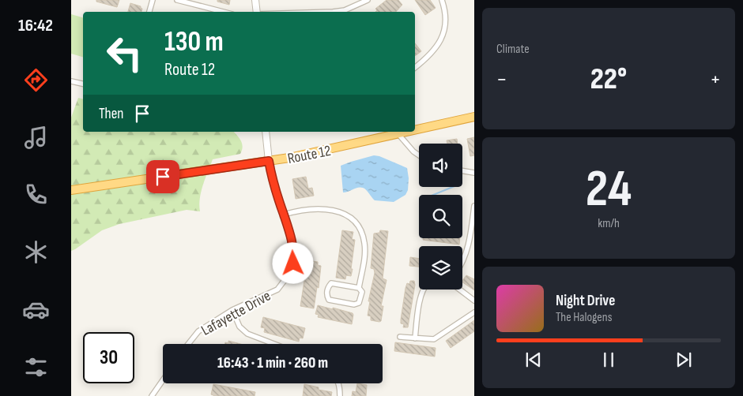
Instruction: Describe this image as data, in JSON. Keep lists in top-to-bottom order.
{
  "streets": {
    "highway": ["Route 12"],
    "street": ["Lafayette Drive"]
  },
  "crossings": [
    ["Route 12", "Lafayette Drive"]
  ],
  "page": {
    "tabs": "16:42",
    "tile": [
      "Climate",
      ["24", "km/h"]
    ],
    "turn": ["130 m", "Route 12"],
    "heat": ["−", "22°", "+"],
    "then": "Then",
    "song": ["Night Drive", "The Halogens"],
    "limit": "30",
    "trip": "16:43 · 1 min · 260 m"
  }
}
